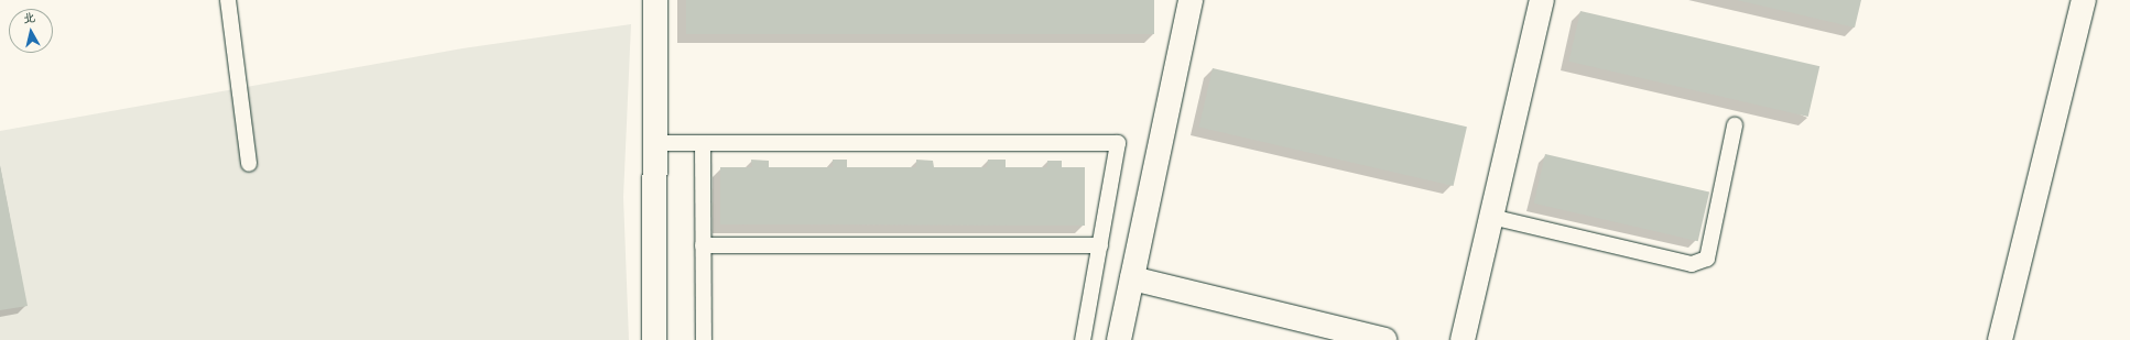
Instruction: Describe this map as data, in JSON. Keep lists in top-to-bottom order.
{
  "north": "top"
}
